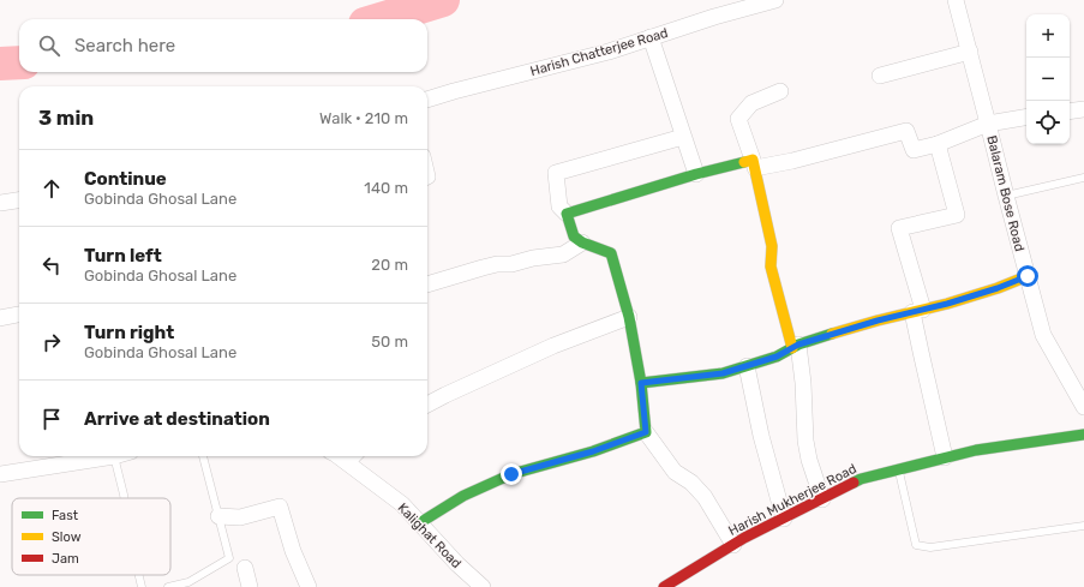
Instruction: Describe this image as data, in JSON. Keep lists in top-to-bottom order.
{
  "streets": {
    "street": [
      "Harish Chatterjee Road",
      "Balaram Bose Road",
      "Harish Mukherjee Road",
      "Kalighat Road"
    ]
  },
  "legend": ["Fast", "Slow", "Jam"],
  "page": {
    "map_buttons": ["+", "−"],
    "search": "Search here",
    "heading": ["3 min", "Walk · 210 m"],
    "list": [
      ["Continue", "Gobinda Ghosal Lane", "140 m"],
      ["Turn left", "Gobinda Ghosal Lane", "20 m"],
      ["Turn right", "Gobinda Ghosal Lane", "50 m"],
      "Arrive at destination"
    ]
  }
}
